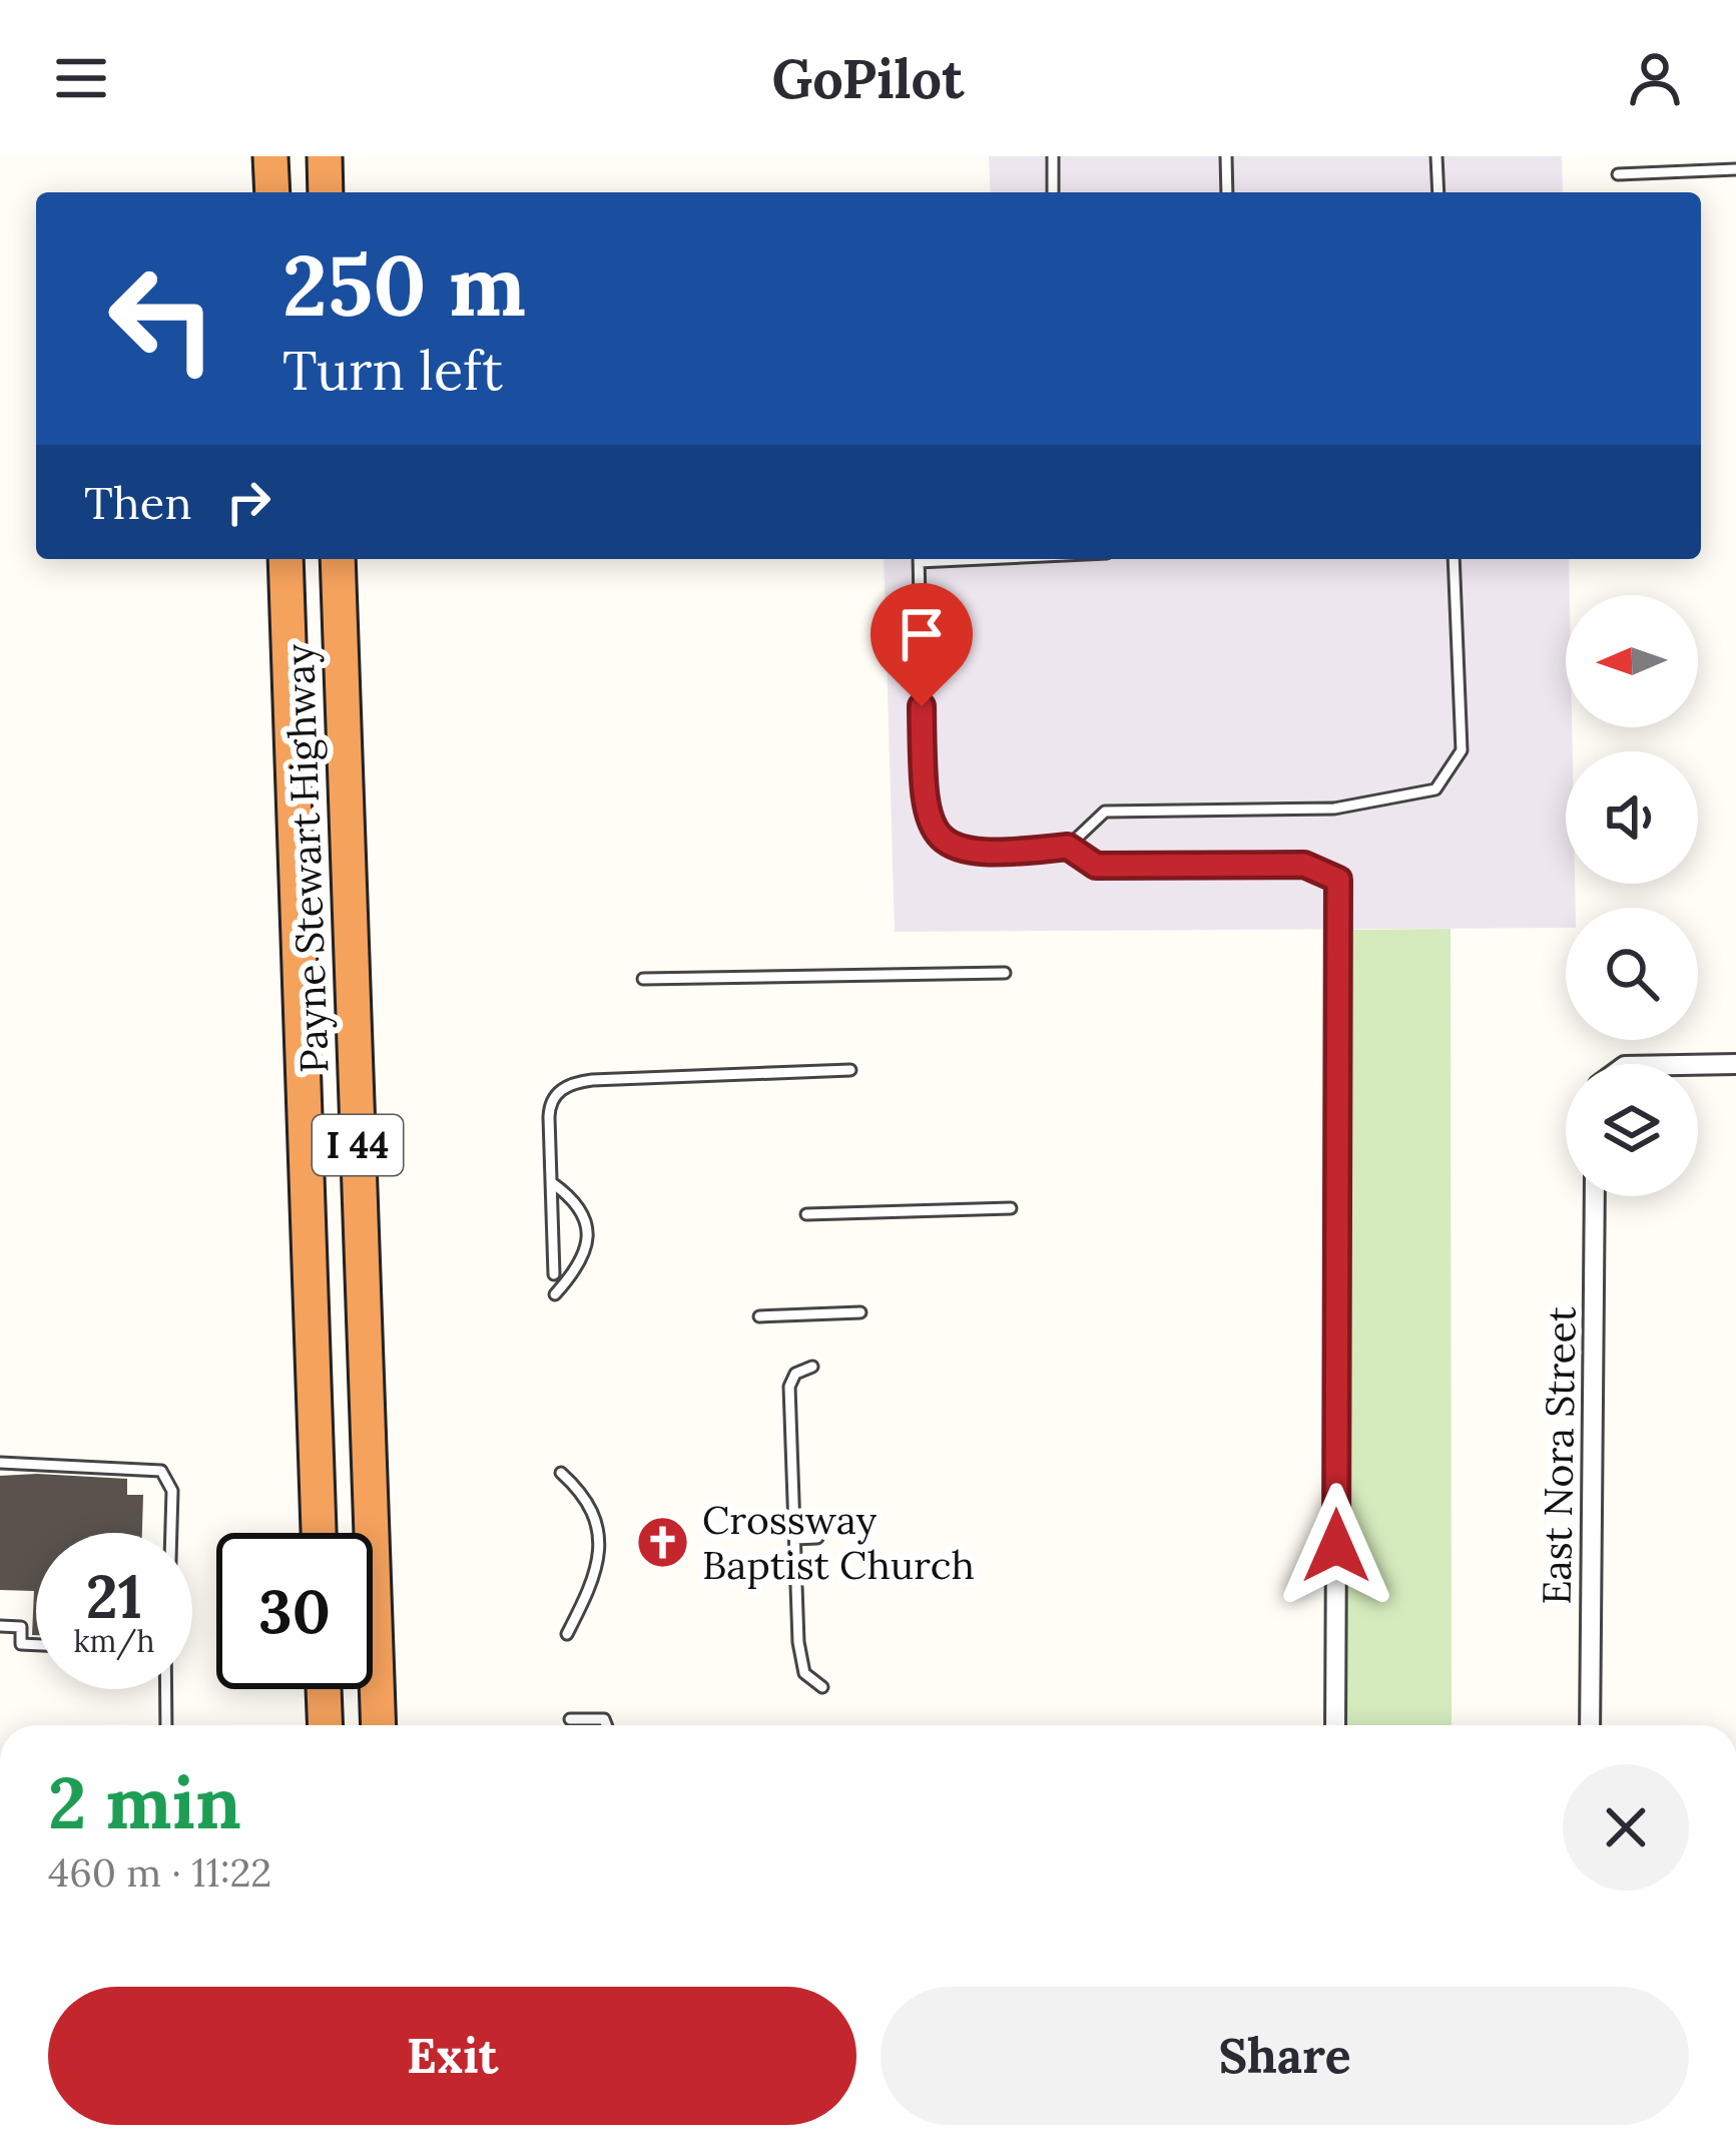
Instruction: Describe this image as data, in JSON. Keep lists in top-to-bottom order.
{
  "streets": {
    "highway": ["Payne Stewart Highway", "I 44"],
    "street": ["East Nora Street"]
  },
  "places": {
    "church": ["Crossway Baptist Church"]
  },
  "north": "left",
  "page": {
    "header": "GoPilot",
    "turn": ["250 m", "Turn left"],
    "then": "Then",
    "speed": "21 km/h",
    "limit": "30",
    "heading": ["2 min", "460 m · 11:22"],
    "buttons": ["Exit", "Share"]
  }
}
